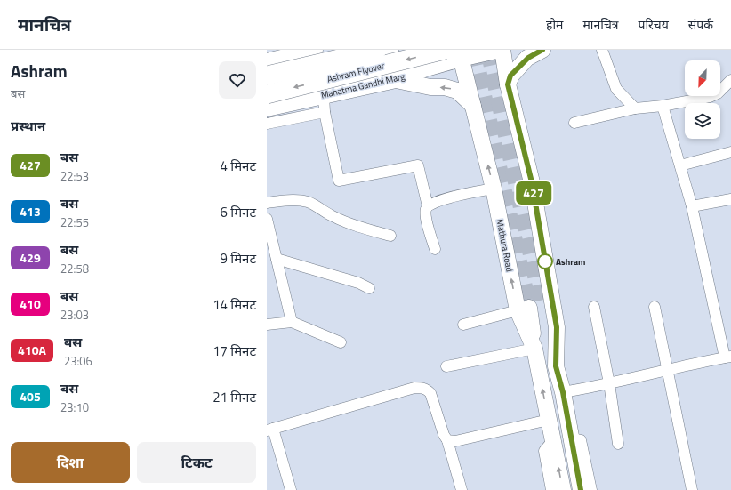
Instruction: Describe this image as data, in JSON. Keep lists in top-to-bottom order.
{
  "streets": {
    "highway": ["Ashram Flyover"],
    "main road": ["Mahatma Gandhi Marg", "Mathura Road"]
  },
  "crossings": [
    ["Mahatma Gandhi Marg", "Mathura Road"]
  ],
  "places": ["Ashram"],
  "lines": ["bus line 427"],
  "north": "bottom left",
  "page": {
    "header": "मानचित्र",
    "nav": [
      "होम",
      "मानचित्र",
      "परिचय",
      "संपर्क"
    ],
    "heading": [
      ["Ashram", "बस"],
      "प्रस्थान"
    ],
    "on_map": "427",
    "list": [
      {
        "mark": "427",
        "name": "बस",
        "note": "22:53",
        "value": "4 मिनट"
      },
      {
        "mark": "413",
        "name": "बस",
        "note": "22:55",
        "value": "6 मिनट"
      },
      {
        "mark": "429",
        "name": "बस",
        "note": "22:58",
        "value": "9 मिनट"
      },
      {
        "mark": "410",
        "name": "बस",
        "note": "23:03",
        "value": "14 मिनट"
      },
      {
        "mark": "410A",
        "name": "बस",
        "note": "23:06",
        "value": "17 मिनट"
      },
      {
        "mark": "405",
        "name": "बस",
        "note": "23:10",
        "value": "21 मिनट"
      }
    ],
    "buttons": ["दिशा", "टिकट"]
  }
}
